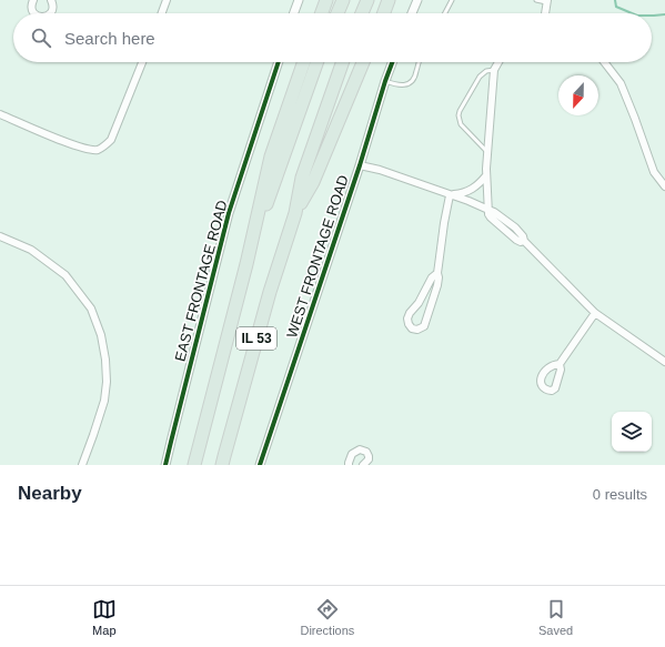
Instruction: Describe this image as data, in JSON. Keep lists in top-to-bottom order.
{
  "streets": {
    "highway": ["IL 53"],
    "street": ["WEST FRONTAGE ROAD", "EAST FRONTAGE ROAD"]
  },
  "north": "bottom",
  "page": {
    "search": "Search here",
    "heading": ["Nearby", "0 results"],
    "nav": ["Map", "Directions", "Saved"]
  }
}
